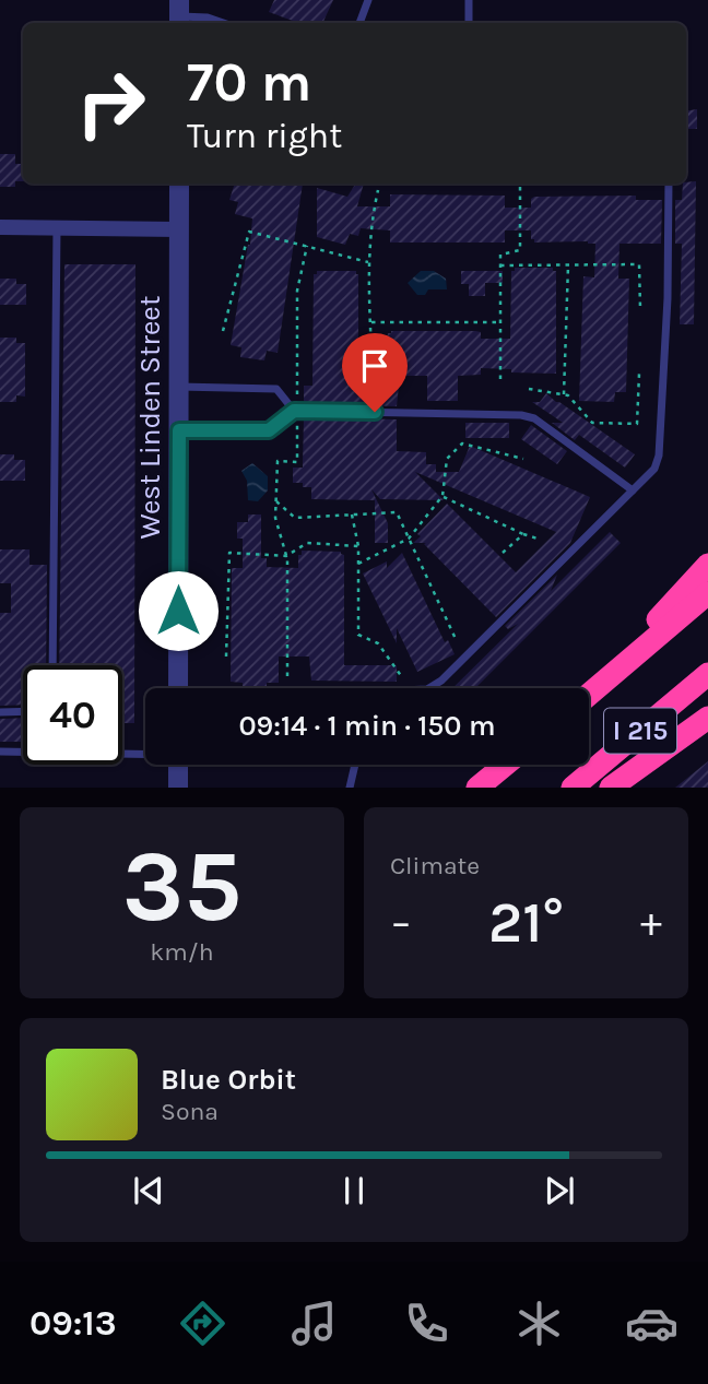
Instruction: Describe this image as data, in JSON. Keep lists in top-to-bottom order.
{
  "streets": {
    "highway": ["I 215"],
    "street": ["West Linden Street"]
  },
  "page": {
    "turn": ["70 m", "Turn right"],
    "limit": "40",
    "trip": "09:14 · 1 min · 150 m",
    "tile": [
      ["35", "km/h"],
      "Climate"
    ],
    "heat": ["−", "21°", "+"],
    "song": ["Blue Orbit", "Sona"],
    "tabs": "09:13"
  }
}
